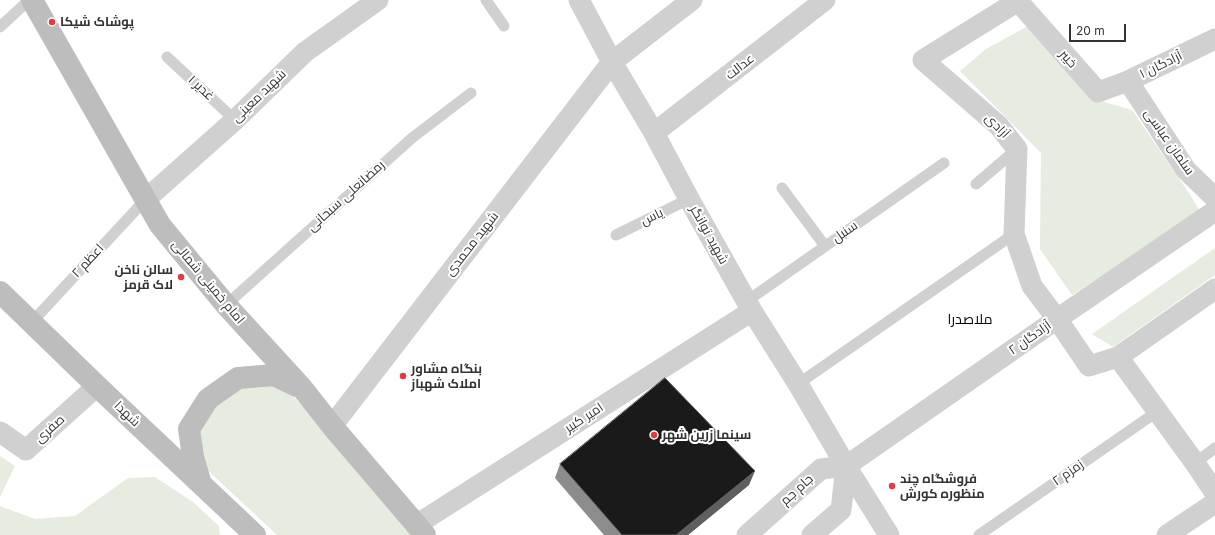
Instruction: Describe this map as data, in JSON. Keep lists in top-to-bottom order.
{
  "streets": {
    "main road": ["امام خمینی شمالی", "شهدا"],
    "street": [
      "خیبر",
      "آزادگان ۱",
      "عدالت",
      "شهید معینی",
      "آزادی",
      "سلمان عباسی",
      "شهید توانگر",
      "شهید محمدی",
      "آزادگان ۲",
      "امیر کبیر",
      "صفری",
      "جام جم"
    ],
    "lane": [
      "غدیر ۱",
      "رمضانعلی سبحانی",
      "یاس",
      "سنبل",
      "اعظم ۲",
      "زمزم ۲"
    ]
  },
  "crossings": [
    ["خیبر", "آزادگان ۱"],
    ["خیبر", "آزادی"],
    ["خیبر", "سلمان عباسی"],
    ["آزادگان ۱", "سلمان عباسی"],
    ["عدالت", "شهید توانگر"],
    ["غدیر ۱", "شهید معینی"],
    ["شهید معینی", "اعظم ۲"],
    ["شهید معینی", "امام خمینی شمالی"],
    ["آزادی", "آزادگان ۲"],
    ["رمضانعلی سبحانی", "امام خمینی شمالی"],
    ["یاس", "شهید توانگر"],
    ["سنبل", "شهید توانگر"],
    ["سنبل", "امیر کبیر"],
    ["شهید توانگر", "شهید محمدی"],
    ["شهید توانگر", "آزادگان ۲"],
    ["شهید توانگر", "امیر کبیر"],
    ["شهید توانگر", "جام جم"],
    ["شهید محمدی", "امام خمینی شمالی"],
    ["اعظم ۲", "امام خمینی شمالی"],
    ["اعظم ۲", "شهدا"],
    ["امام خمینی شمالی", "امیر کبیر"],
    ["آزادگان ۲", "جام جم"],
    ["شهدا", "صفری"]
  ],
  "districts": ["ملاصدرا"],
  "places": [
    "پوشاک شیکا",
    "سالن ناخن لاک قرمز",
    "بنگاه مشاور املاک شهباز",
    "سینما زرین شهر",
    "فروشگاه چند منظوره کورش"
  ],
  "scale_bar": "20 m"
}
